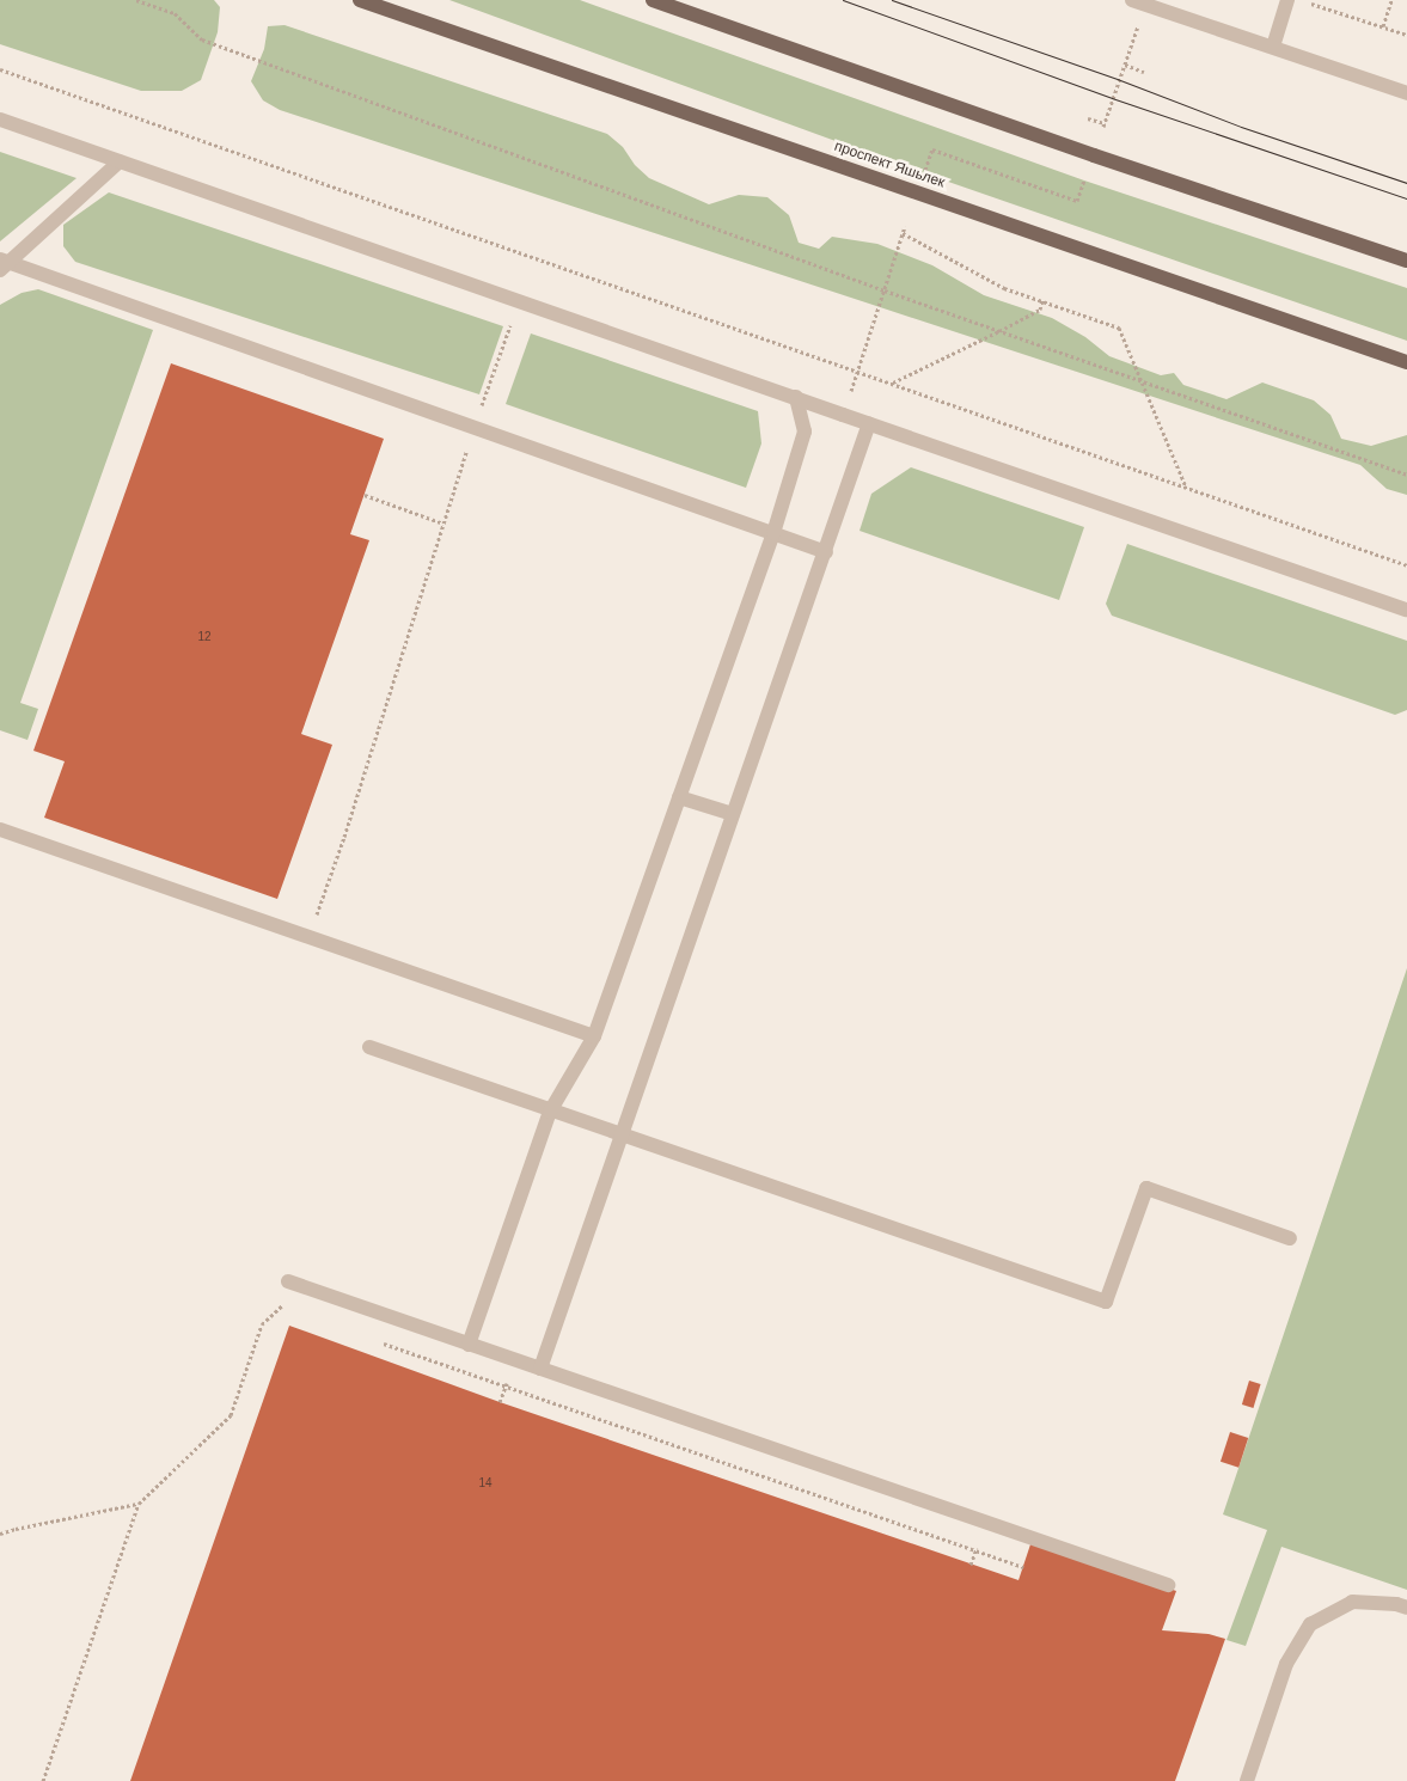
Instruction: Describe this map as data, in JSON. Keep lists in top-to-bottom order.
{
  "streets": {
    "main road": ["проспект Яшьлек"]
  },
  "house_numbers": ["12", "14"]
}
